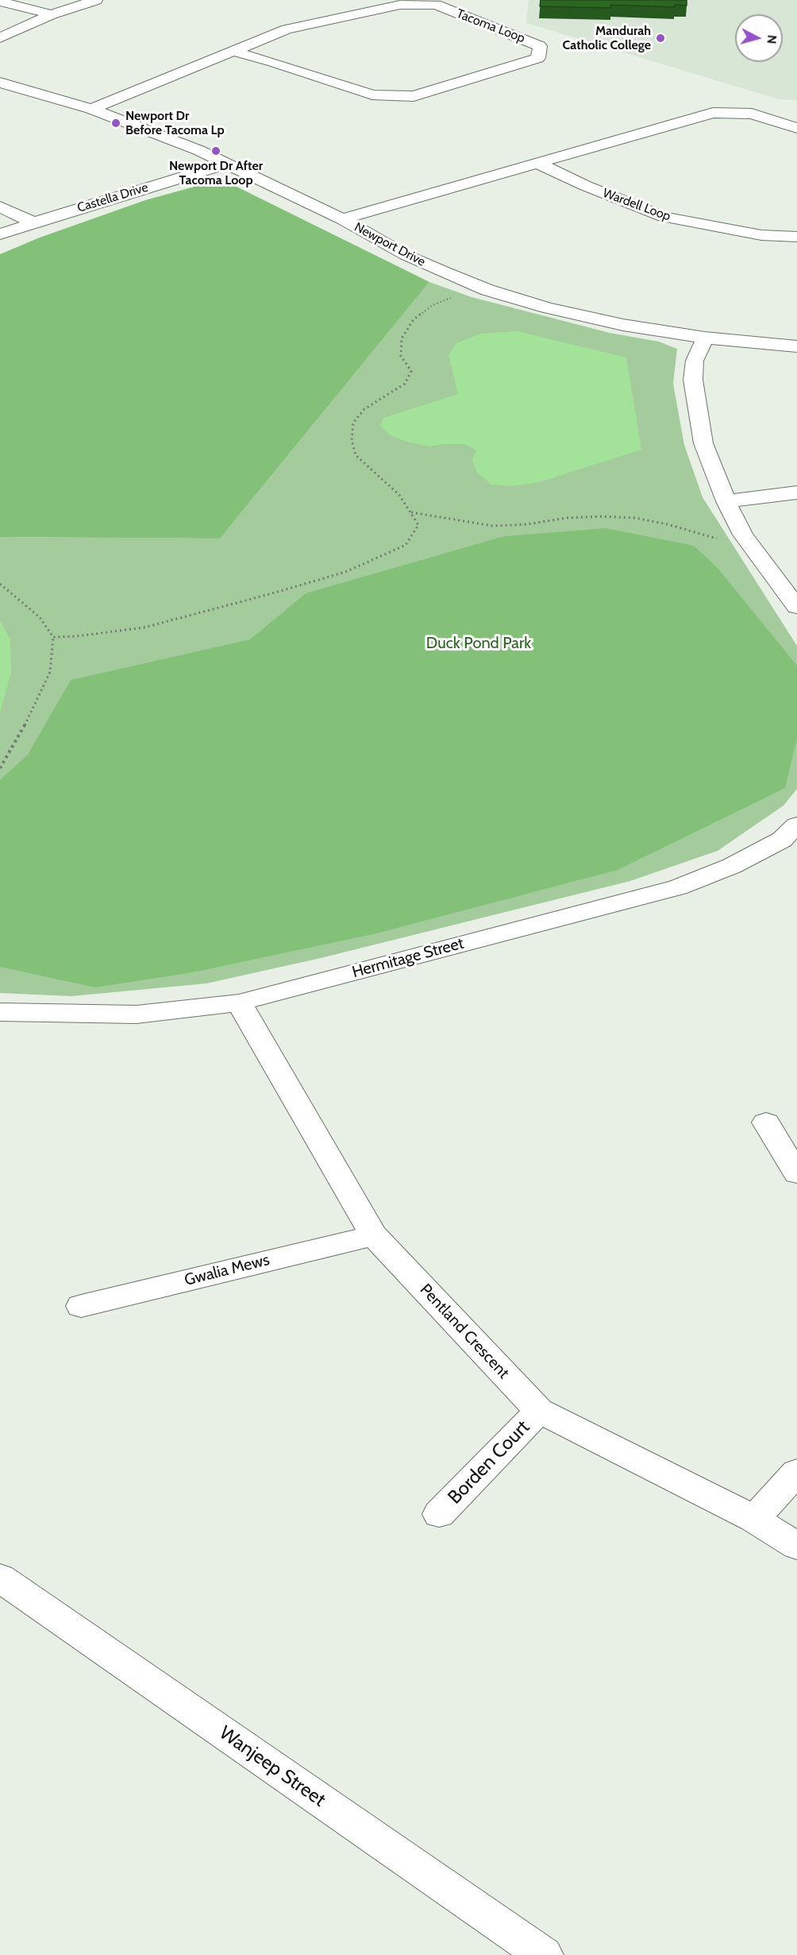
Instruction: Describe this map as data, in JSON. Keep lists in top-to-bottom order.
{
  "streets": {
    "street": [
      "Tacoma Loop",
      "Castella Drive",
      "Wardell Loop",
      "Newport Drive",
      "Hermitage Street",
      "Gwalia Mews",
      "Pentland Crescent",
      "Borden Court",
      "Wanjeep Street"
    ]
  },
  "crossings": [
    ["Tacoma Loop", "Newport Drive"],
    ["Castella Drive", "Newport Drive"],
    ["Hermitage Street", "Pentland Crescent"],
    ["Gwalia Mews", "Pentland Crescent"],
    ["Pentland Crescent", "Borden Court"]
  ],
  "parks": ["Duck Pond Park"],
  "places": ["Mandurah Catholic College", "Newport Dr Before Tacoma Lp", "Newport Dr After Tacoma Loop"],
  "north": "right"
}
